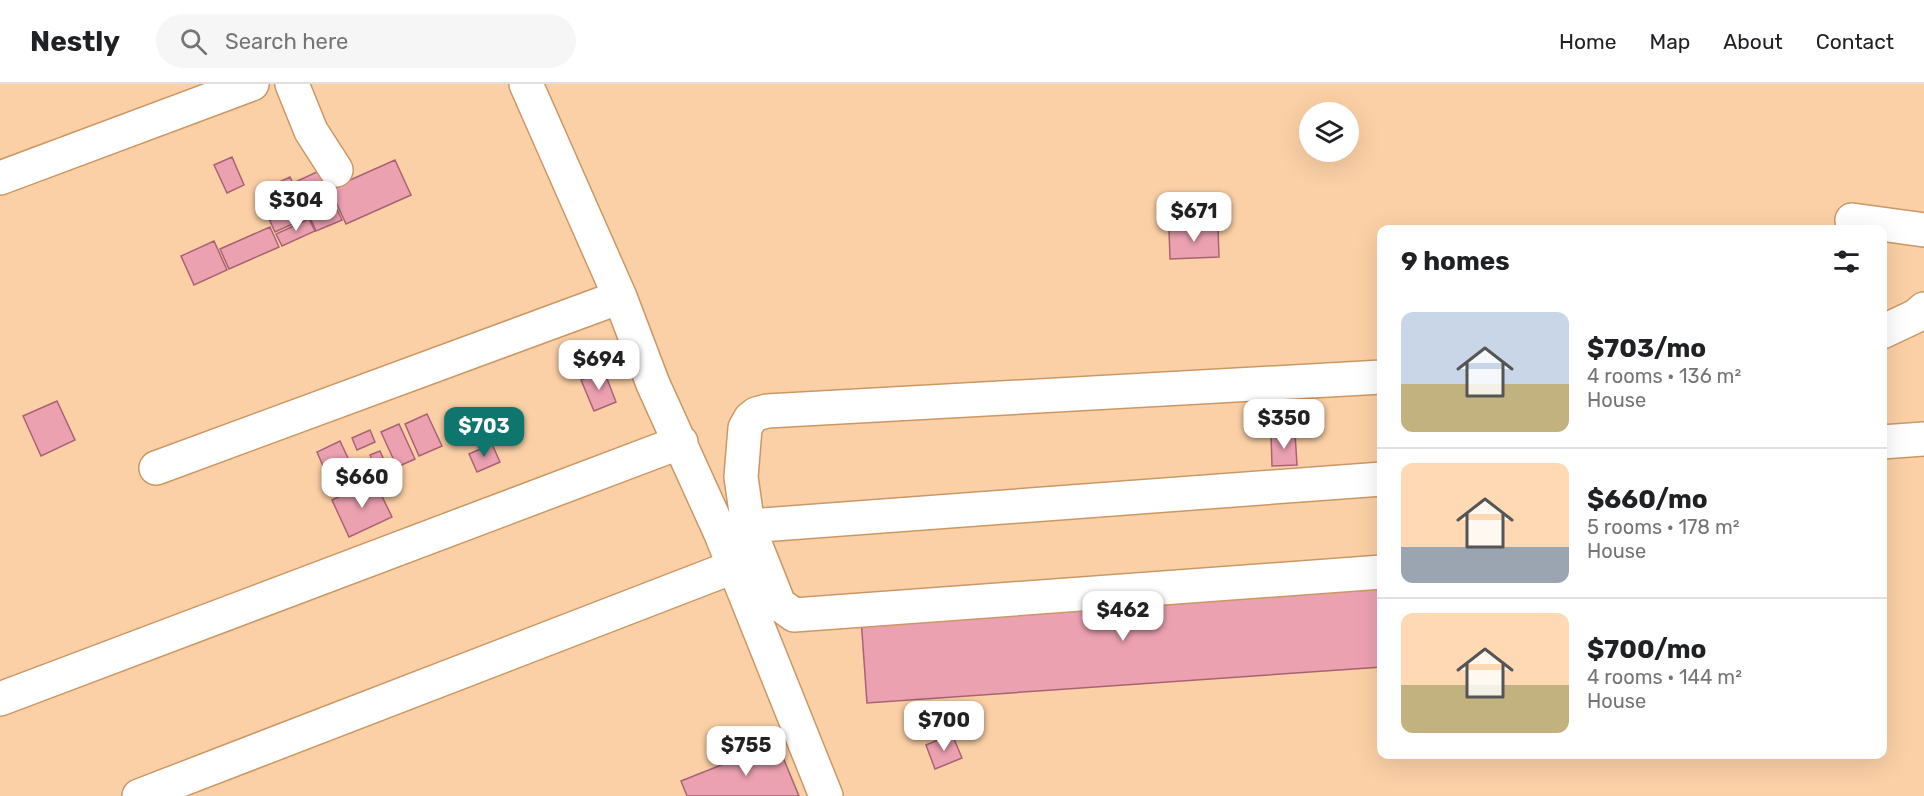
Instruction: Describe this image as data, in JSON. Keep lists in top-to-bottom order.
{
  "page": {
    "header": "Nestly",
    "search": "Search here",
    "nav": [
      "Home",
      "Map",
      "About",
      "Contact"
    ],
    "price": [
      "$304",
      "$671",
      "$694",
      "$350",
      "$703",
      "$660",
      "$462",
      "$700",
      "$755"
    ],
    "heading": "9 homes",
    "list": [
      {
        "name": "$703/mo",
        "note": "4 rooms · 136 m² · House"
      },
      {
        "name": "$660/mo",
        "note": "5 rooms · 178 m² · House"
      },
      {
        "name": "$700/mo",
        "note": "4 rooms · 144 m² · House"
      }
    ]
  }
}
